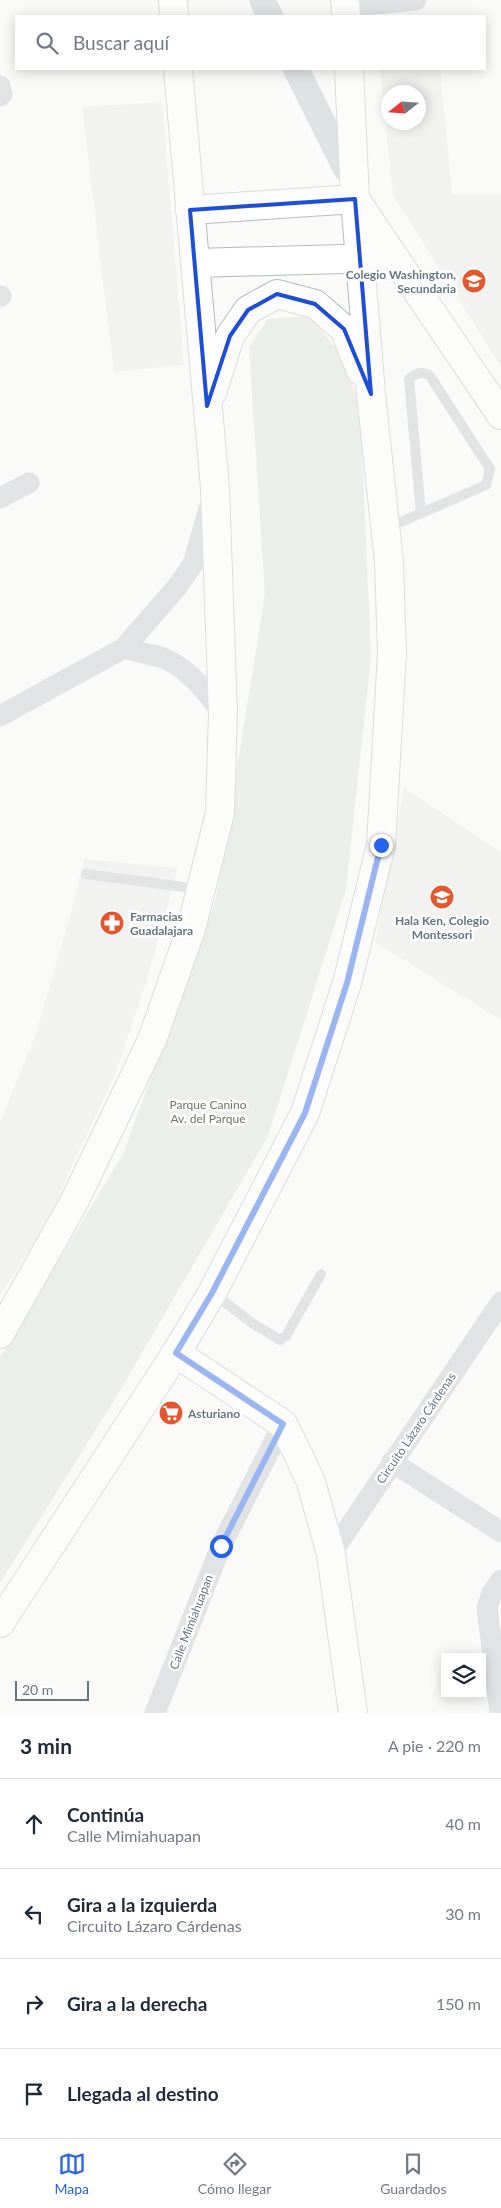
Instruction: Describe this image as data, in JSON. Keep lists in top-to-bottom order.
{
  "streets": {
    "street": ["Circuito Lázaro Cárdenas", "Calle Mimiahuapan"]
  },
  "parks": ["Parque Canino Av. del Parque"],
  "places": {
    "school or university": ["Colegio Washington, Secundaria", "Hala Ken, Colegio Montessori"],
    "pharmacy": ["Farmacias Guadalajara"],
    "supermarket": ["Asturiano"]
  },
  "scale_bar": "20 m",
  "north": "left",
  "page": {
    "search": "Buscar aquí",
    "scale": "20 m",
    "heading": ["3 min", "A pie · 220 m"],
    "list": [
      ["Continúa", "Calle Mimiahuapan", "40 m"],
      ["Gira a la izquierda", "Circuito Lázaro Cárdenas", "30 m"],
      ["Gira a la derecha", "150 m"],
      "Llegada al destino"
    ],
    "nav": ["Mapa", "Cómo llegar", "Guardados"]
  }
}
